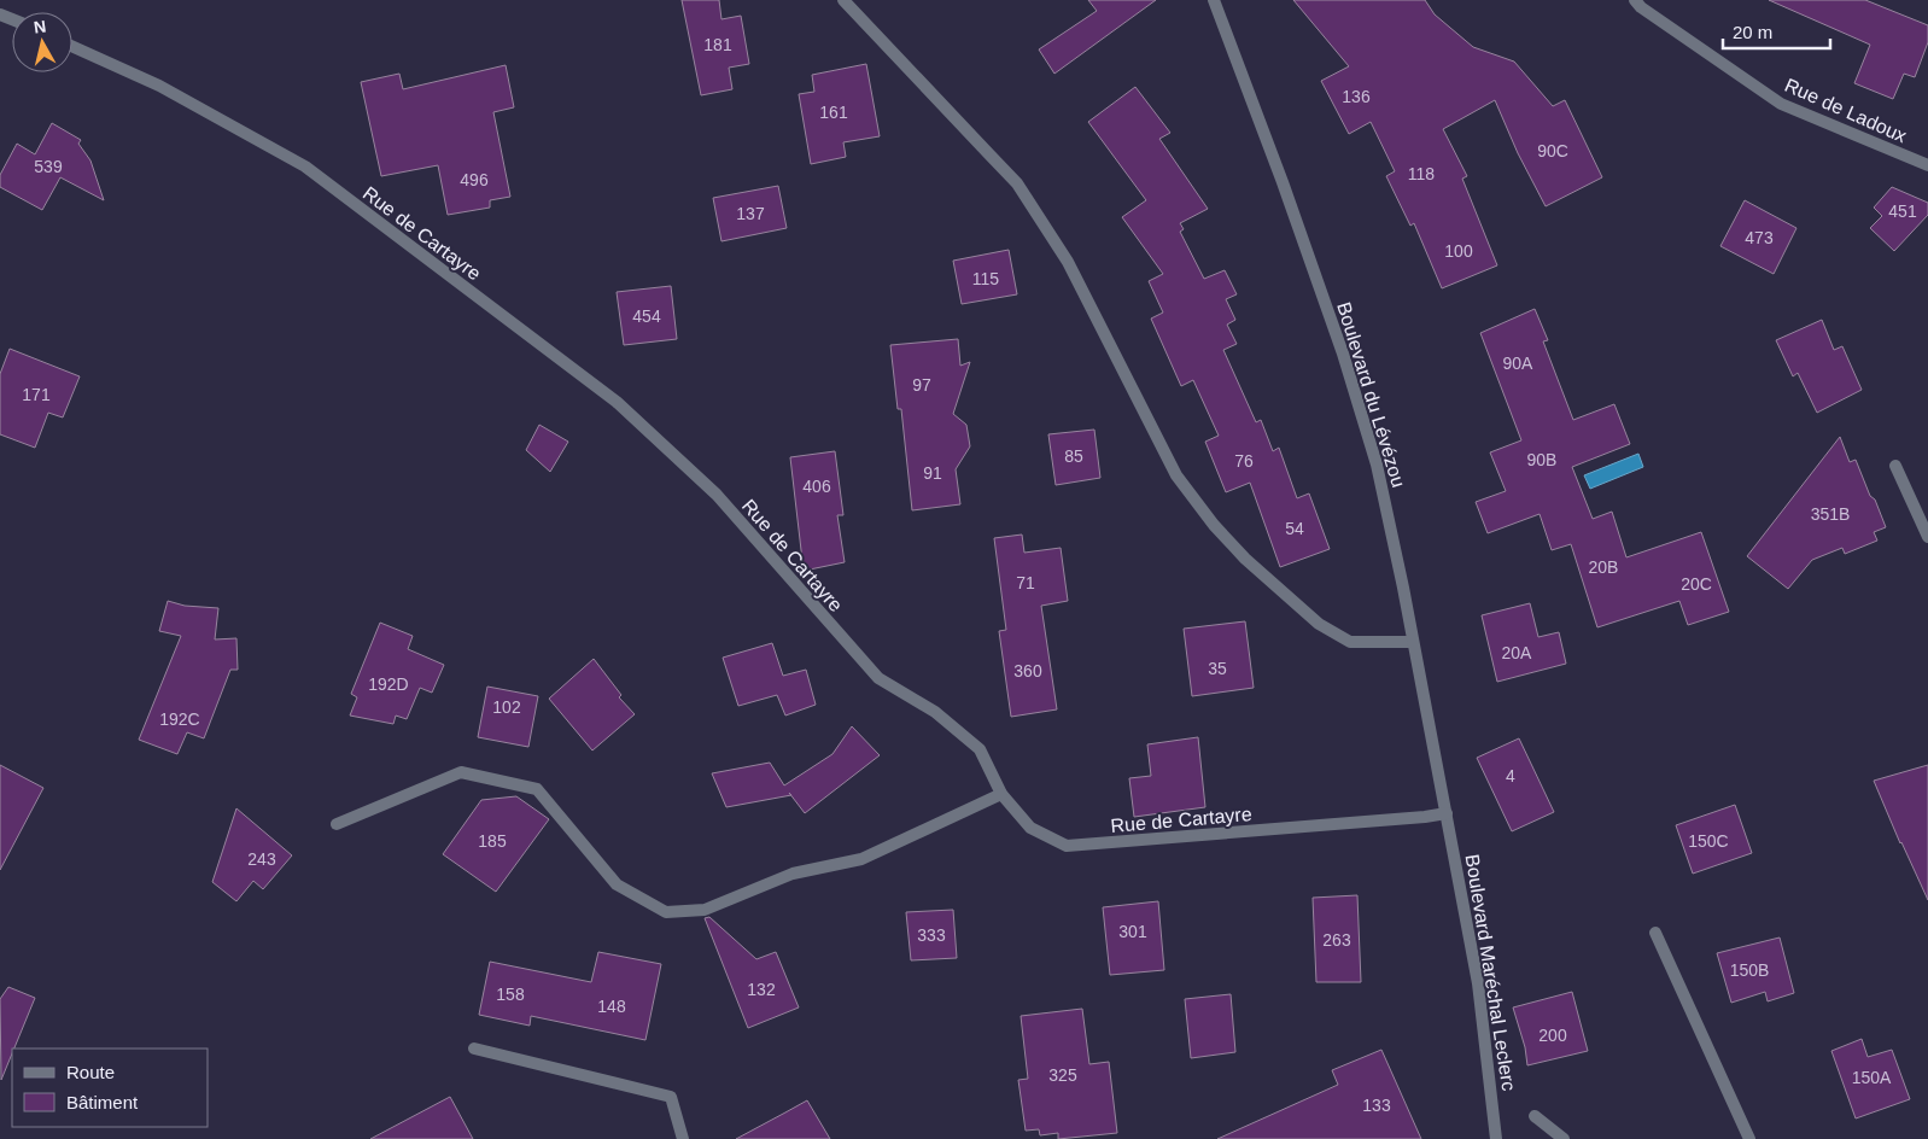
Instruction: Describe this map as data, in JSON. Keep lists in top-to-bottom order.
{
  "streets": {
    "street": [
      "Rue de Ladoux",
      "Rue de Cartayre",
      "Boulevard du Lévézou",
      "Boulevard Maréchal Leclerc"
    ]
  },
  "crossings": [
    ["Rue de Cartayre", "Boulevard du Lévézou"],
    ["Rue de Cartayre", "Boulevard Maréchal Leclerc"],
    ["Boulevard du Lévézou", "Boulevard Maréchal Leclerc"]
  ],
  "house_numbers": [
    "181",
    "136",
    "161",
    "90C",
    "539",
    "118",
    "496",
    "451",
    "137",
    "473",
    "100",
    "115",
    "454",
    "90A",
    "97",
    "171",
    "85",
    "90B",
    "76",
    "91",
    "406",
    "351B",
    "54",
    "20B",
    "71",
    "20C",
    "20A",
    "35",
    "360",
    "192D",
    "102",
    "192C",
    "4",
    "185",
    "150C",
    "243",
    "301",
    "333",
    "263",
    "150B",
    "132",
    "158",
    "148",
    "200",
    "325",
    "150A",
    "133"
  ],
  "legend": ["Route", "Bâtiment"],
  "scale_bar": "20 m",
  "north": "top"
}
